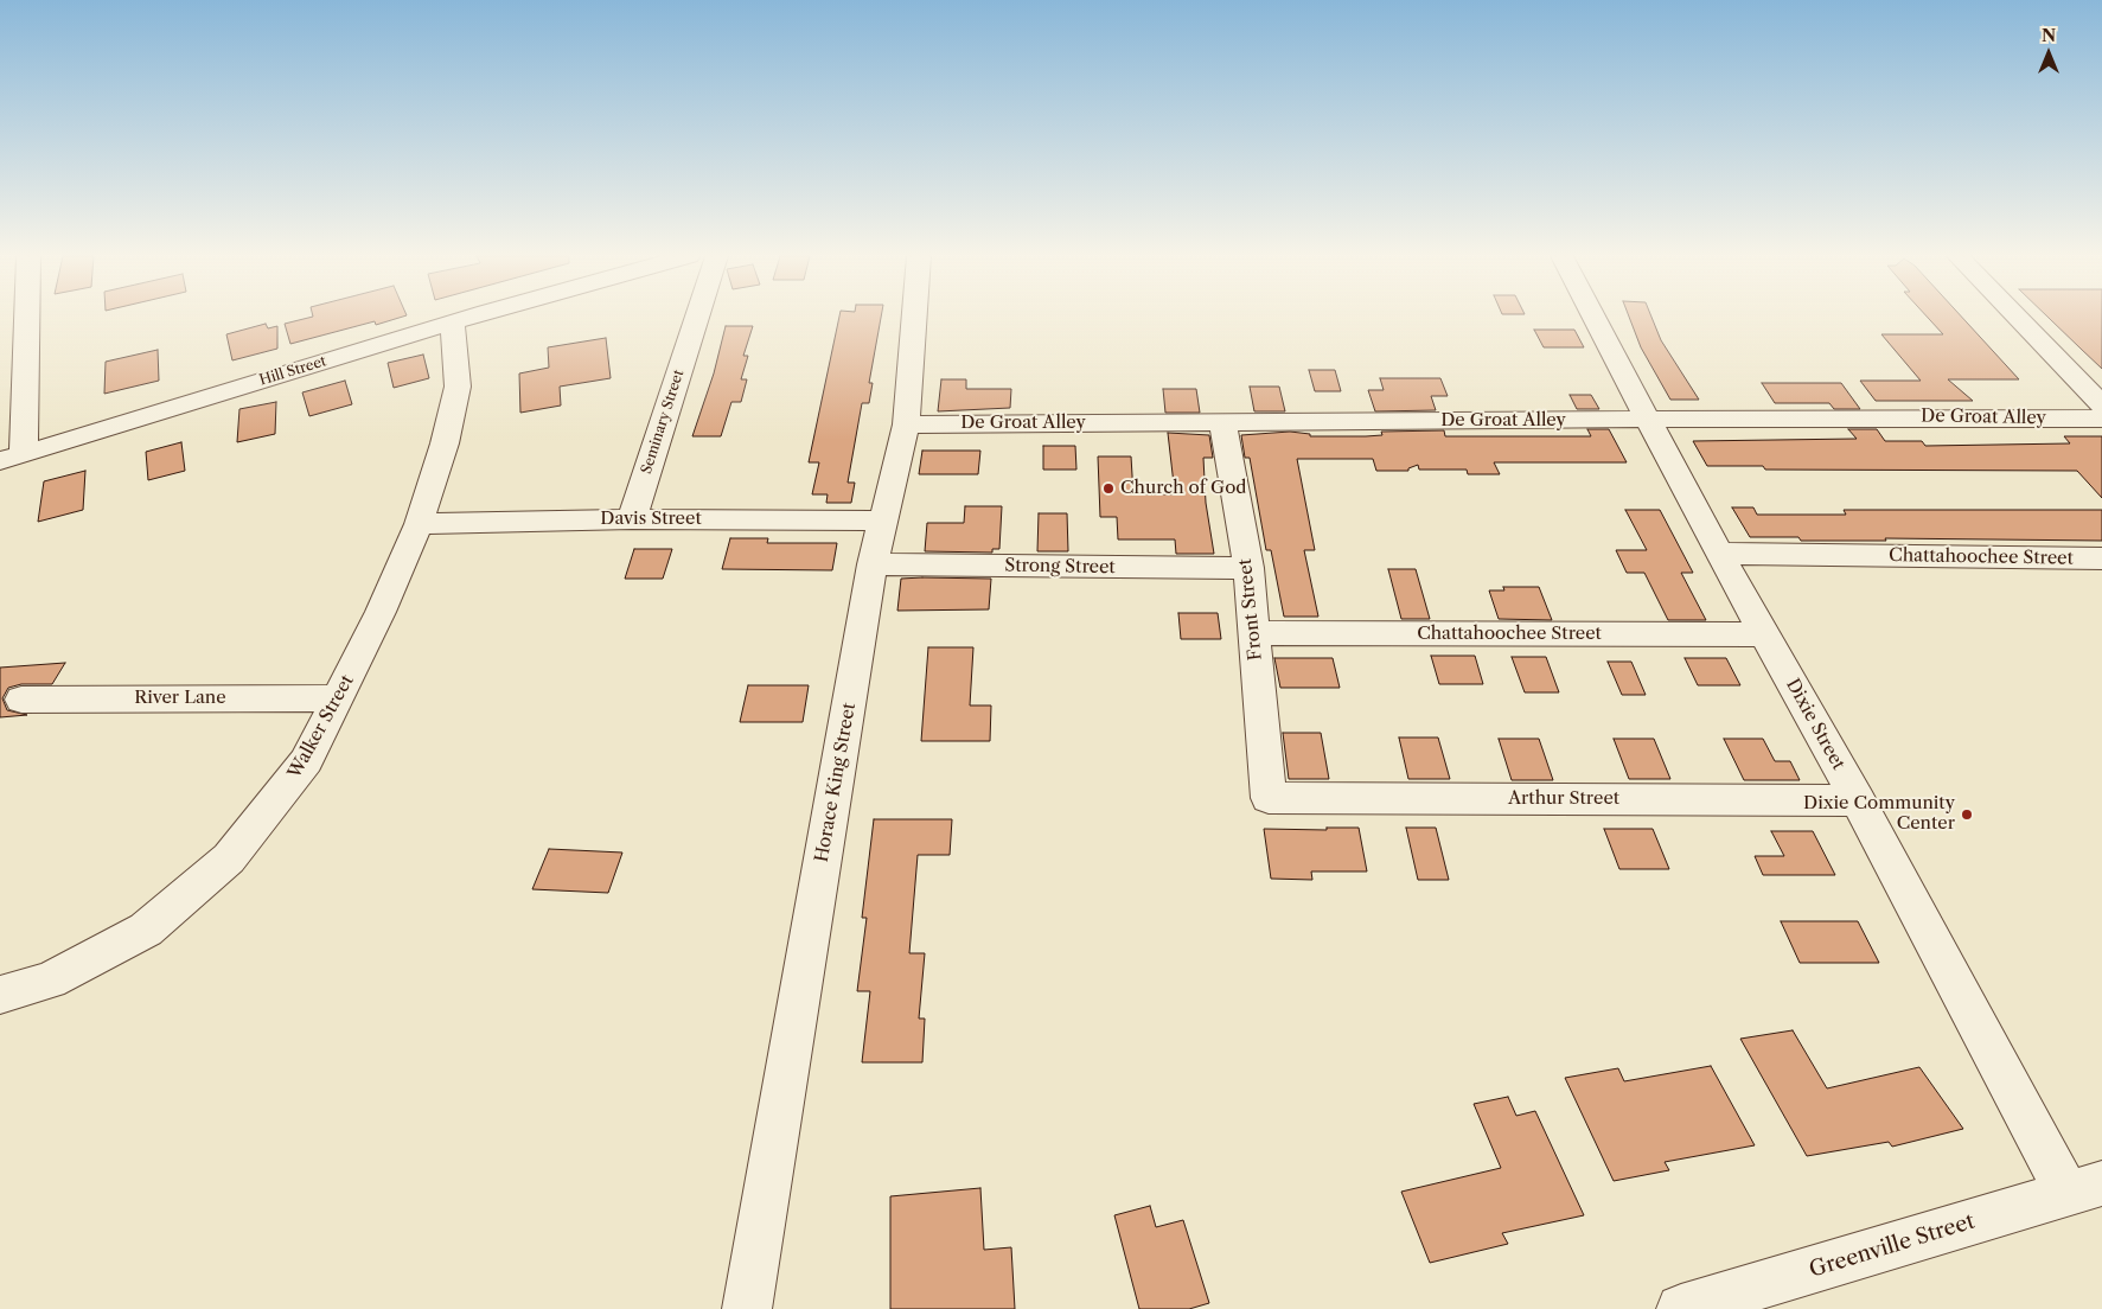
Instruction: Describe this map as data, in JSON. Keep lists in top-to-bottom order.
{
  "streets": {
    "street": [
      "Hill Street",
      "De Groat Alley",
      "Seminary Street",
      "Davis Street",
      "Chattahoochee Street",
      "Strong Street",
      "Front Street",
      "River Lane",
      "Dixie Street",
      "Walker Street",
      "Horace King Street",
      "Arthur Street",
      "Greenville Street"
    ]
  },
  "crossings": [
    ["Hill Street", "Walker Street"],
    ["De Groat Alley", "Front Street"],
    ["De Groat Alley", "Dixie Street"],
    ["De Groat Alley", "Horace King Street"],
    ["Seminary Street", "Davis Street"],
    ["Davis Street", "Walker Street"],
    ["Davis Street", "Horace King Street"],
    ["Chattahoochee Street", "Front Street"],
    ["Chattahoochee Street", "Dixie Street"],
    ["Strong Street", "Front Street"],
    ["Strong Street", "Horace King Street"],
    ["Front Street", "Arthur Street"],
    ["River Lane", "Walker Street"],
    ["Dixie Street", "Arthur Street"],
    ["Dixie Street", "Greenville Street"]
  ],
  "places": ["Church of God", "Dixie Community Center"],
  "north": "top"
}
